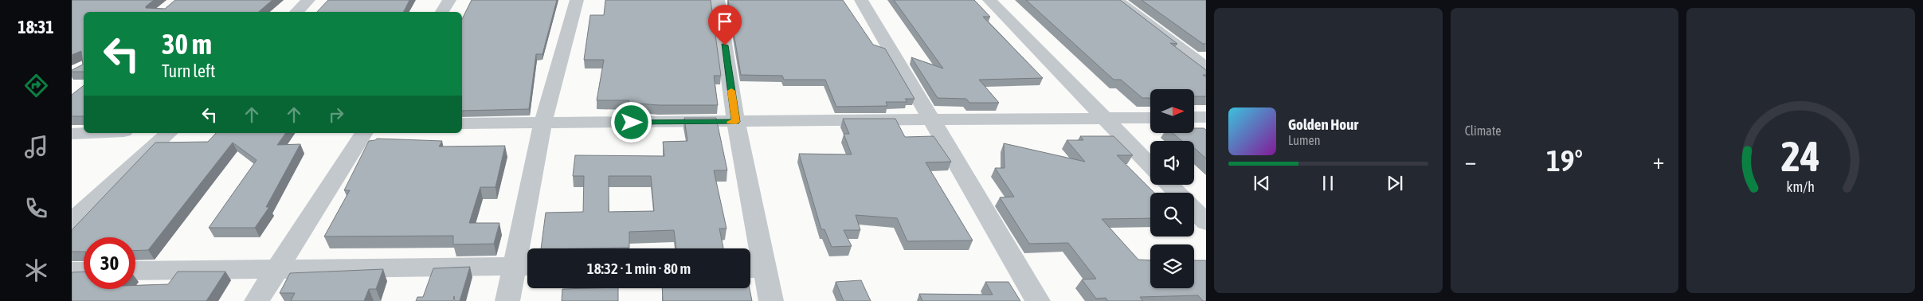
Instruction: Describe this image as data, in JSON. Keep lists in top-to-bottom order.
{
  "north": "right",
  "page": {
    "tabs": "18:31",
    "tile": "Climate",
    "turn": ["30 m", "Turn left"],
    "song": ["Golden Hour", "Lumen"],
    "heat": ["−", "19°", "+"],
    "limit": "30",
    "trip": "18:32 · 1 min · 80 m",
    "gauge": ["24", "km/h"]
  }
}
